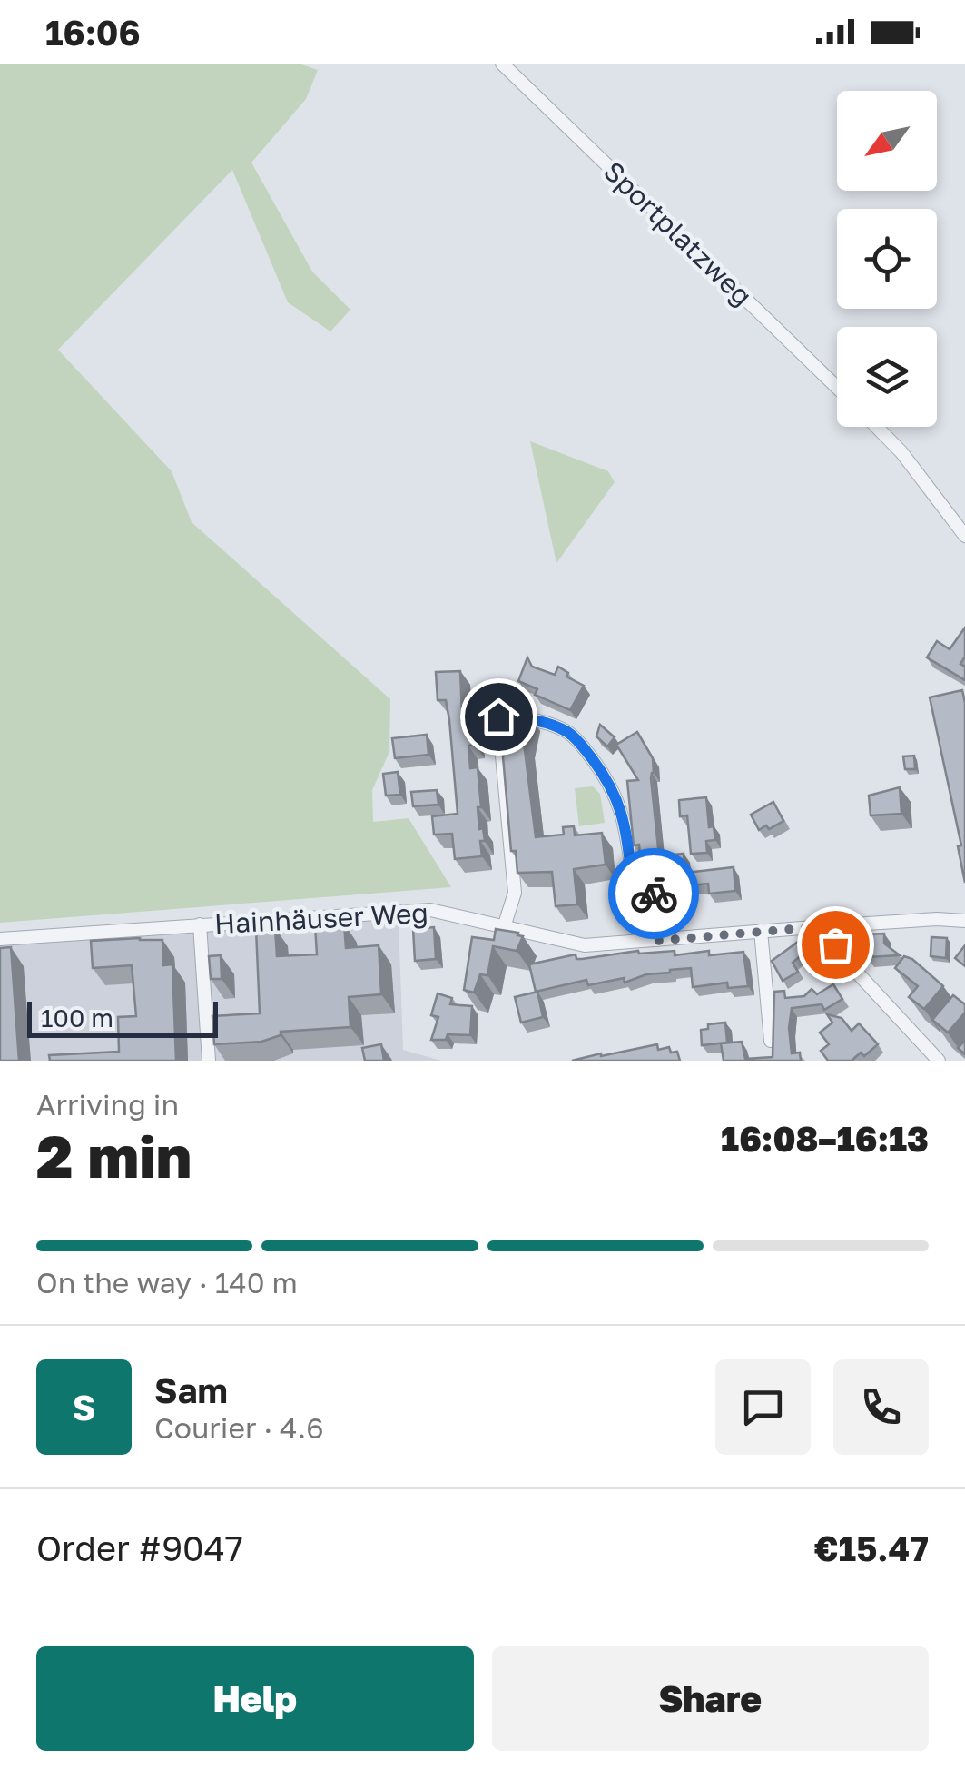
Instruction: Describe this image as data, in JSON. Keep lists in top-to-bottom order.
{
  "streets": {
    "street": ["Sportplatzweg", "Hainhäuser Weg"]
  },
  "scale_bar": "100 m",
  "north": "bottom left",
  "page": {
    "status": "16:06",
    "scale": "100 m",
    "heading": ["2 min", "Arriving in", "16:08–16:13"],
    "panel": [
      "Sam",
      "Courier · 4.6",
      "Order #9047",
      "€15.47"
    ],
    "bar": "On the way · 140 m",
    "round": "S",
    "buttons": ["Help", "Share"]
  }
}
